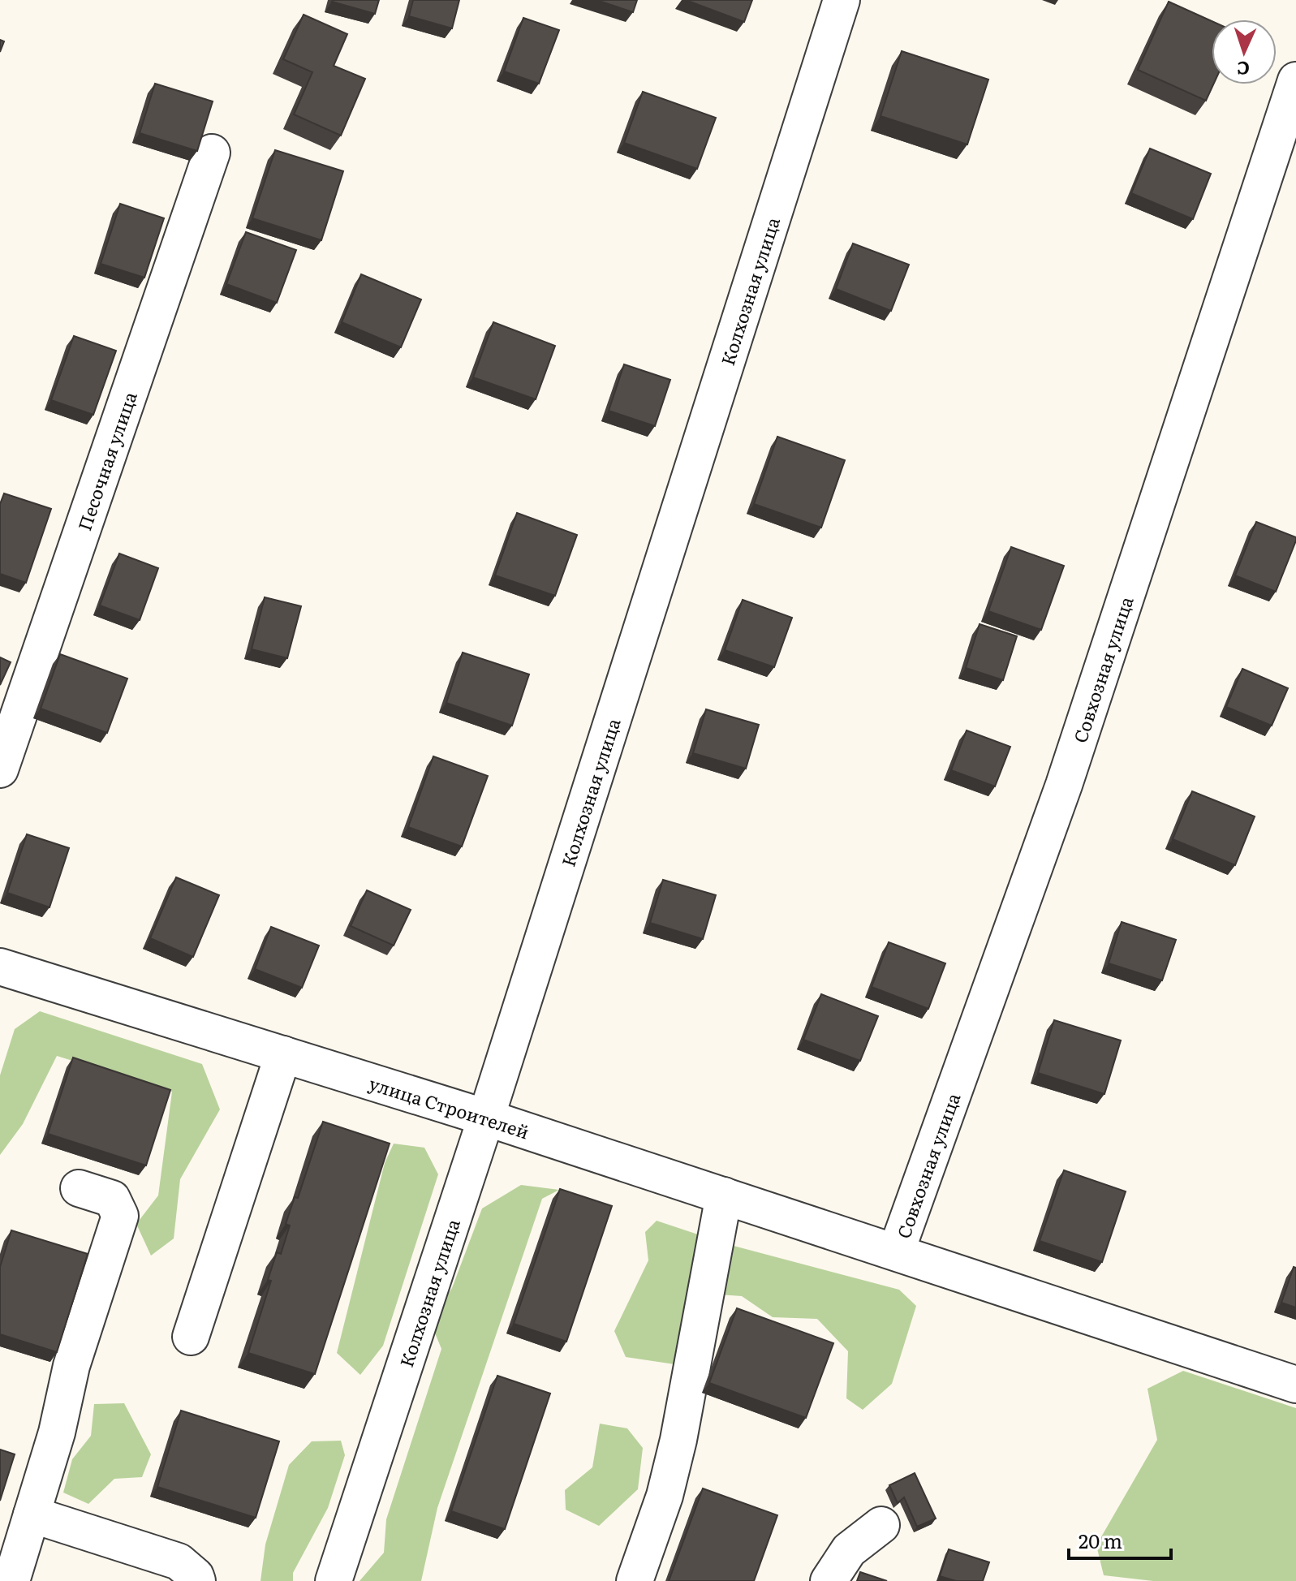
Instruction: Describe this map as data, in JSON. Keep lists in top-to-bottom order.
{
  "streets": {
    "street": [
      "Колхозная улица",
      "Песочная улица",
      "Совхозная улица",
      "улица Строителей"
    ]
  },
  "crossings": [
    ["Колхозная улица", "улица Строителей"],
    ["Совхозная улица", "улица Строителей"]
  ],
  "scale_bar": "20 m",
  "north": "bottom"
}
